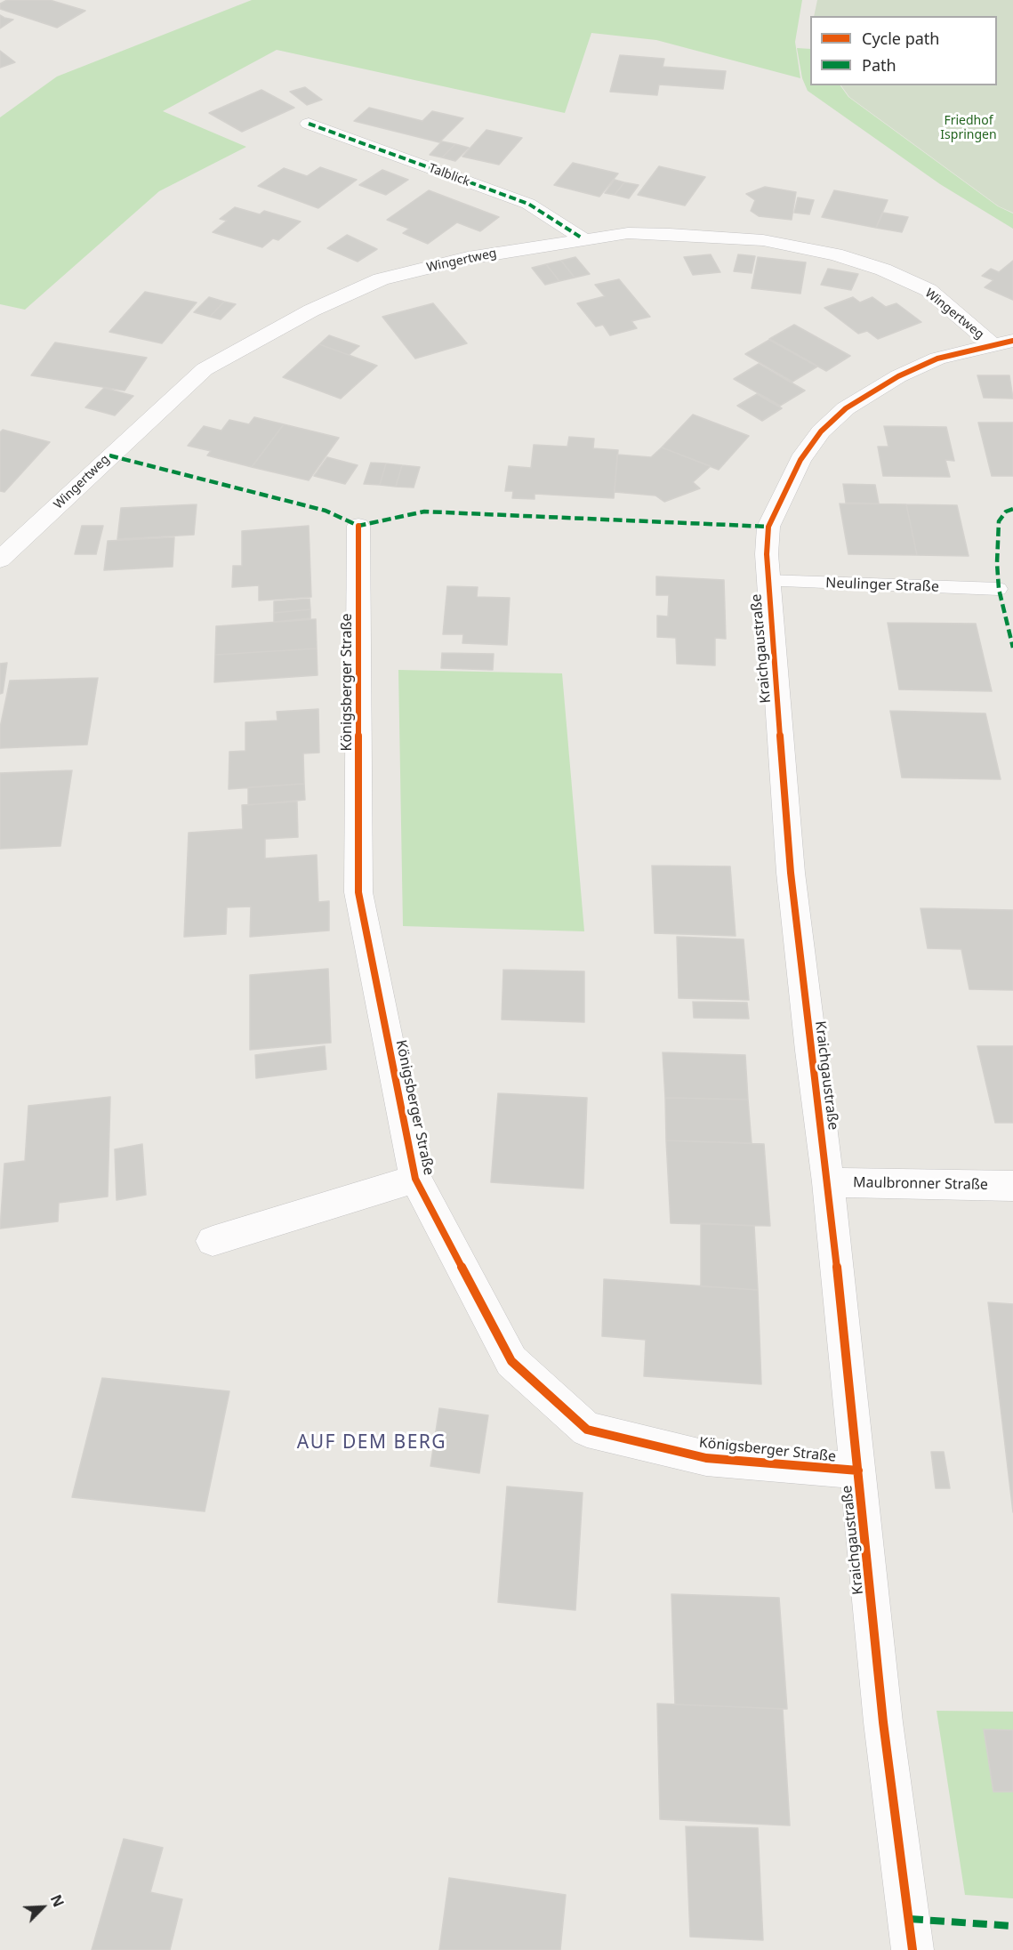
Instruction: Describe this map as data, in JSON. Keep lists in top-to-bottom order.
{
  "streets": {
    "street": [
      "Talblick",
      "Wingertweg",
      "Kraichgaustraße",
      "Königsberger Straße",
      "Maulbronner Straße"
    ],
    "lane": ["Neulinger Straße"]
  },
  "crossings": [
    ["Talblick", "Wingertweg"],
    ["Wingertweg", "Kraichgaustraße"],
    ["Neulinger Straße", "Kraichgaustraße"],
    ["Kraichgaustraße", "Königsberger Straße"],
    ["Kraichgaustraße", "Maulbronner Straße"]
  ],
  "districts": ["AUF DEM BERG"],
  "parks": ["Friedhof Ispringen"],
  "legend": ["Cycle path", "Path"],
  "north": "top right"
}
